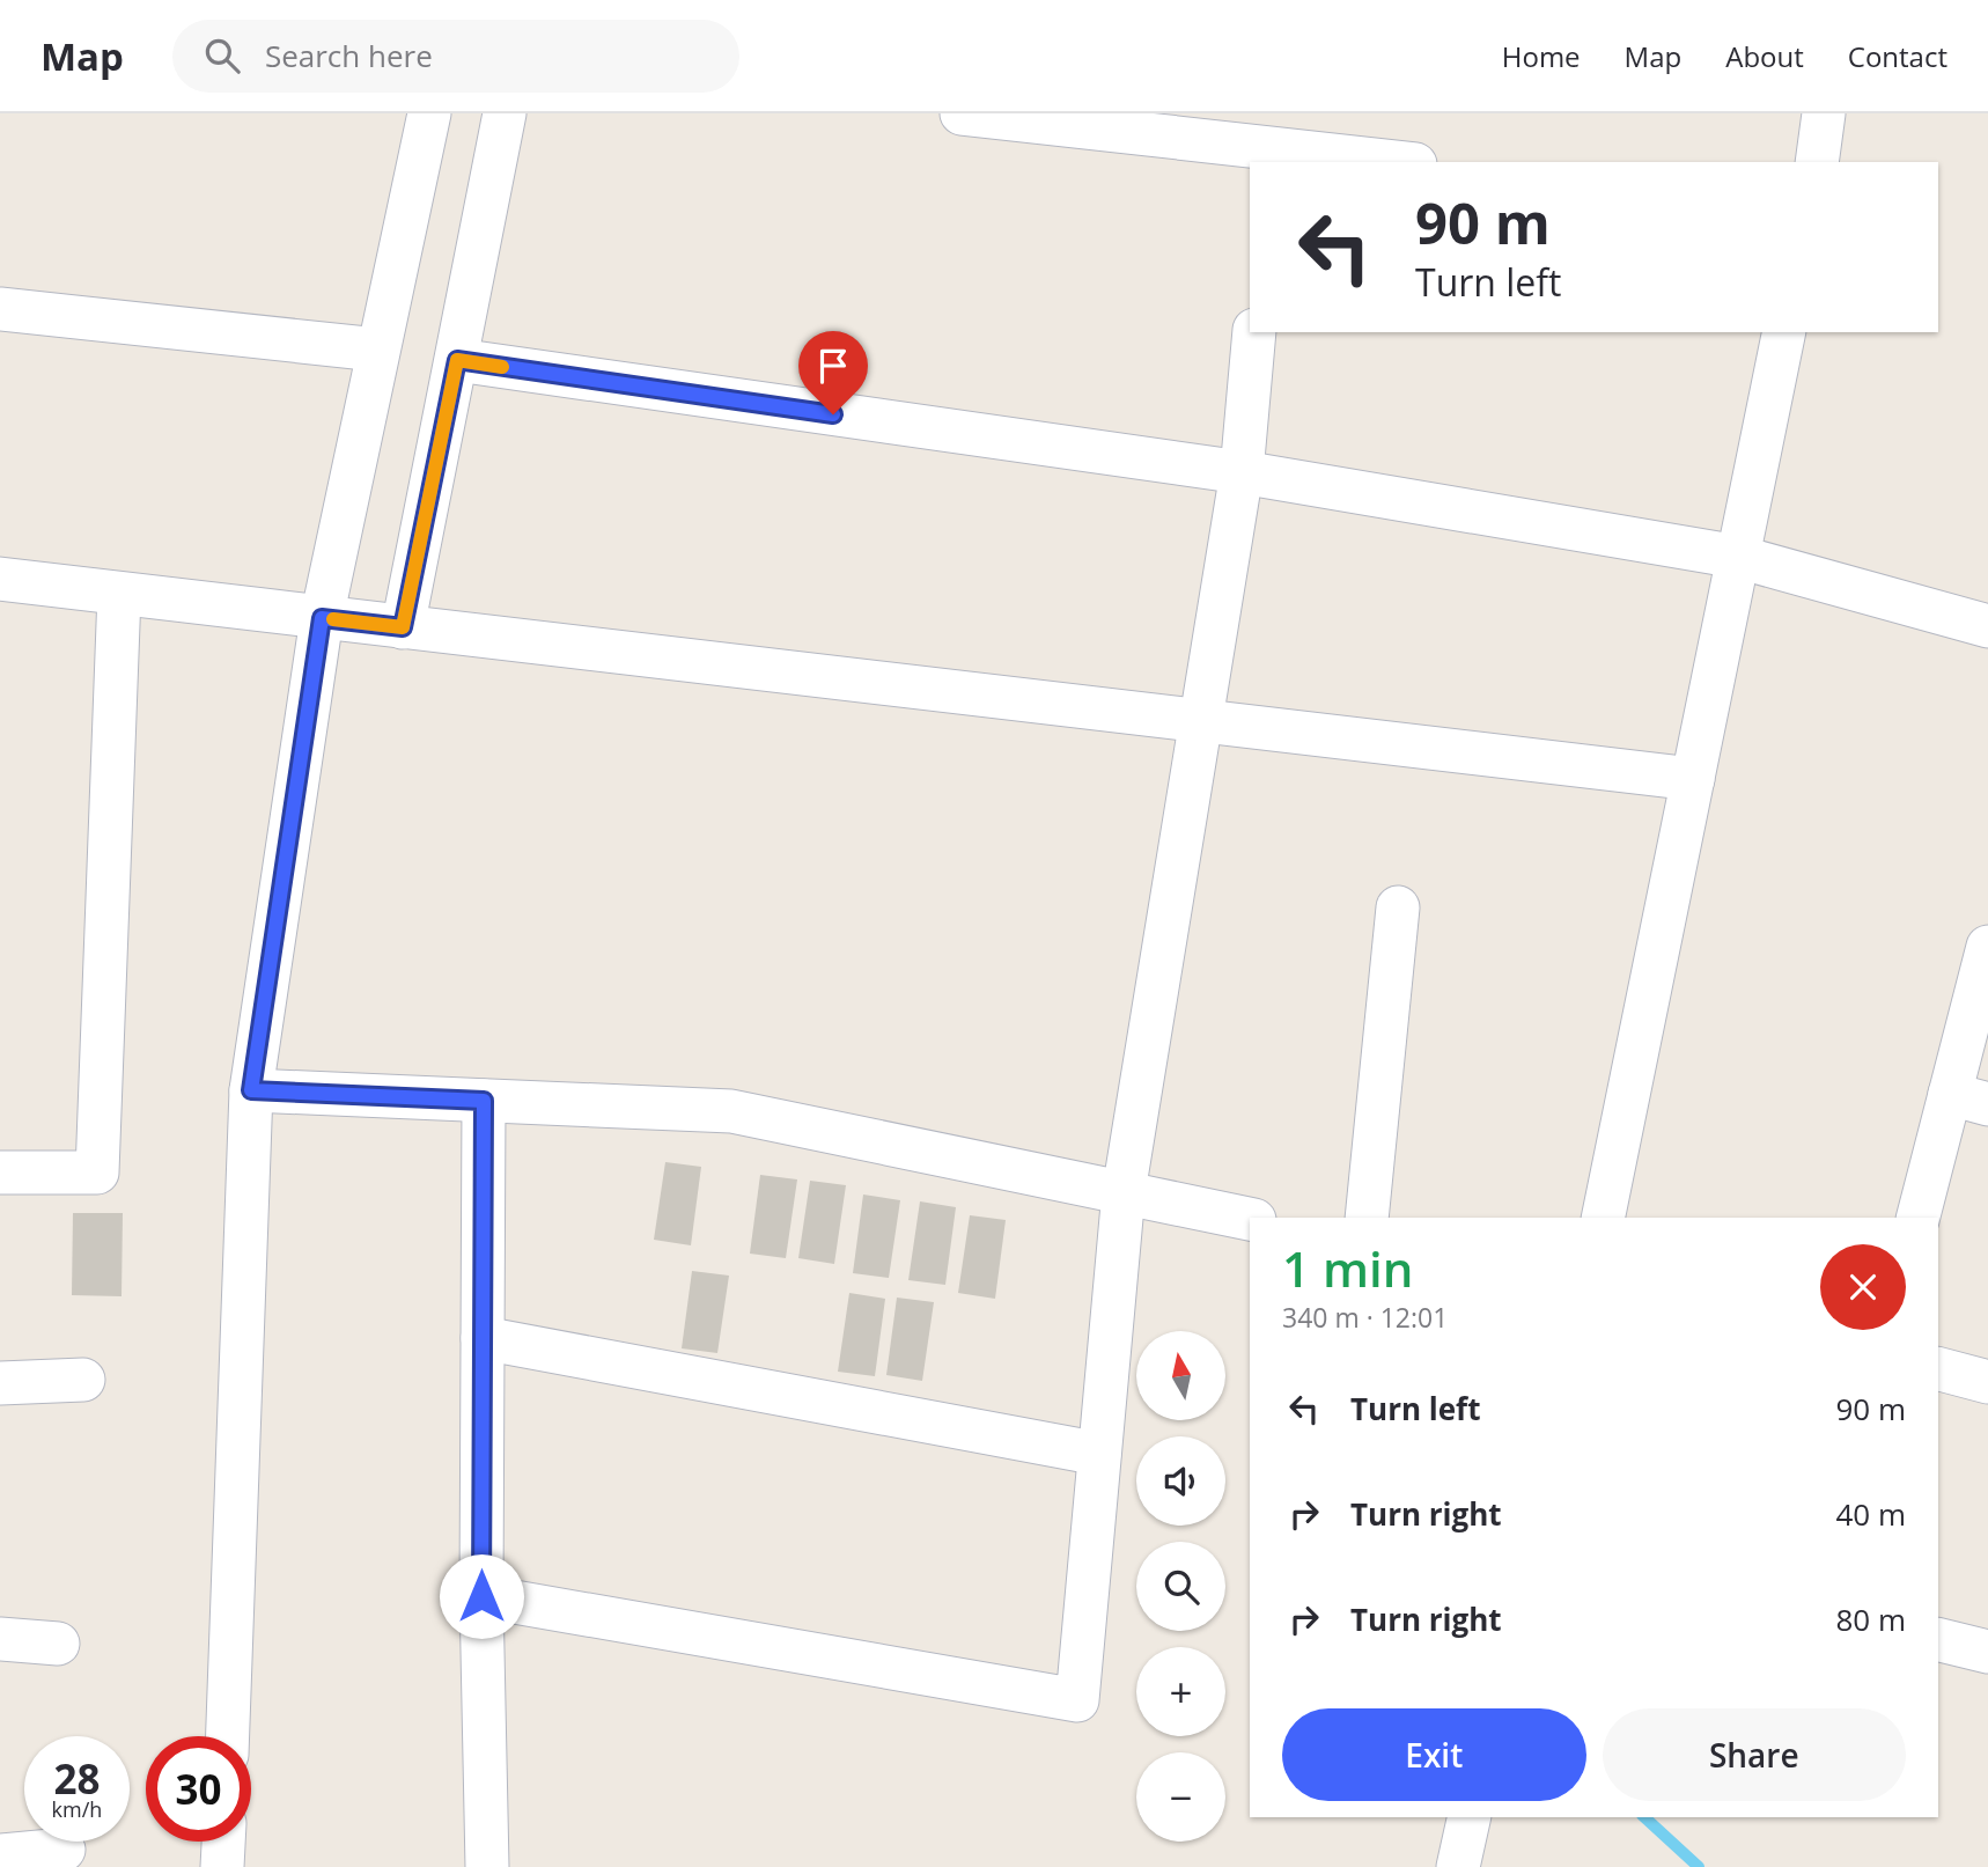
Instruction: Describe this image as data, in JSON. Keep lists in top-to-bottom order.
{
  "north": "top",
  "page": {
    "header": "Map",
    "search": "Search here",
    "nav": [
      "Home",
      "Map",
      "About",
      "Contact"
    ],
    "turn": ["90 m", "Turn left"],
    "heading": ["1 min", "340 m · 12:01"],
    "map_buttons": ["+", "−"],
    "list": [
      {
        "name": "Turn left",
        "value": "90 m"
      },
      {
        "name": "Turn right",
        "value": "40 m"
      },
      {
        "name": "Turn right",
        "value": "80 m"
      }
    ],
    "buttons": ["Exit", "Share"],
    "speed": "28 km/h",
    "limit": "30"
  }
}
